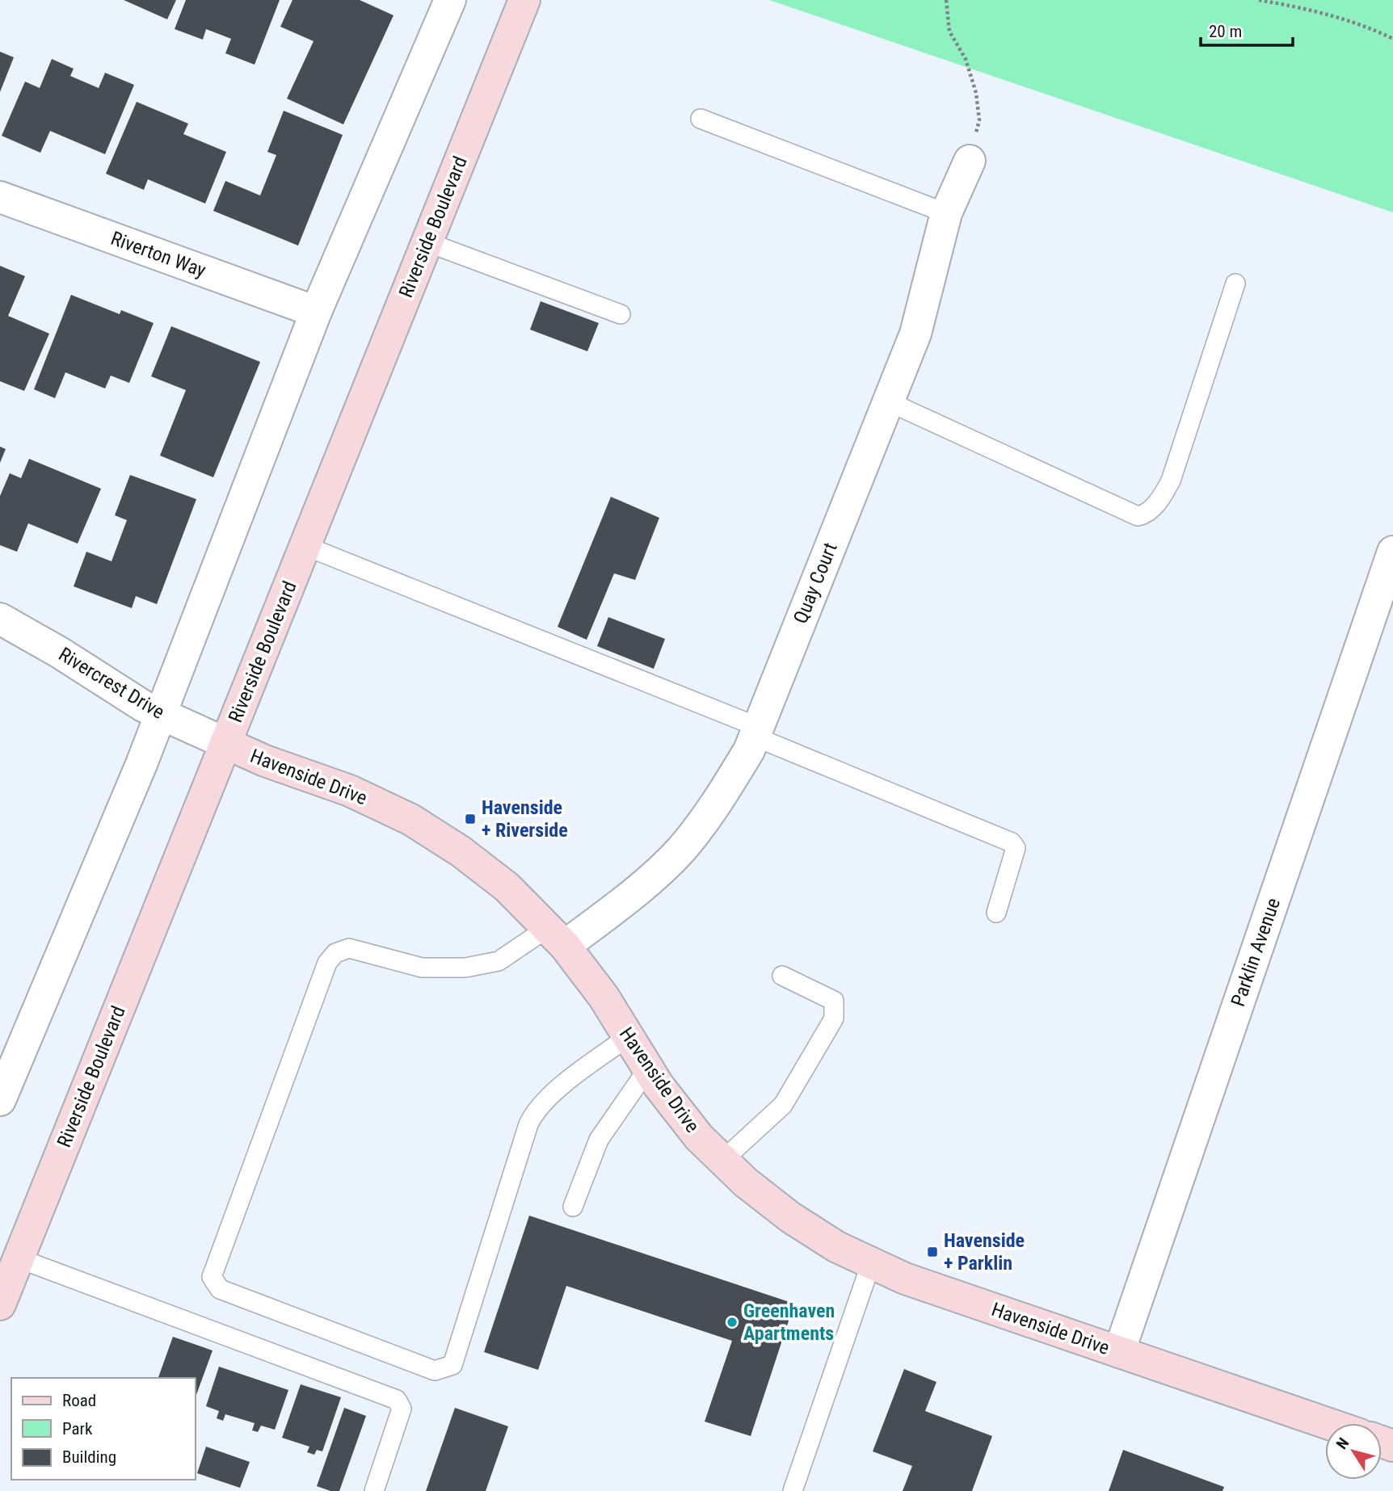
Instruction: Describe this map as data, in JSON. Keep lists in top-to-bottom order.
{
  "streets": {
    "main road": ["Riverside Boulevard", "Havenside Drive"],
    "street": [
      "Riverton Way",
      "Quay Court",
      "Rivercrest Drive",
      "Parklin Avenue"
    ]
  },
  "crossings": [
    ["Riverside Boulevard", "Rivercrest Drive"],
    ["Riverside Boulevard", "Havenside Drive"],
    ["Quay Court", "Havenside Drive"],
    ["Rivercrest Drive", "Havenside Drive"],
    ["Havenside Drive", "Parklin Avenue"]
  ],
  "places": {
    "transit": ["Havenside + Riverside", "Havenside + Parklin"],
    "other": ["Greenhaven Apartments"]
  },
  "legend": ["Road", "Park", "Building"],
  "scale_bar": "20 m",
  "north": "top left"
}
